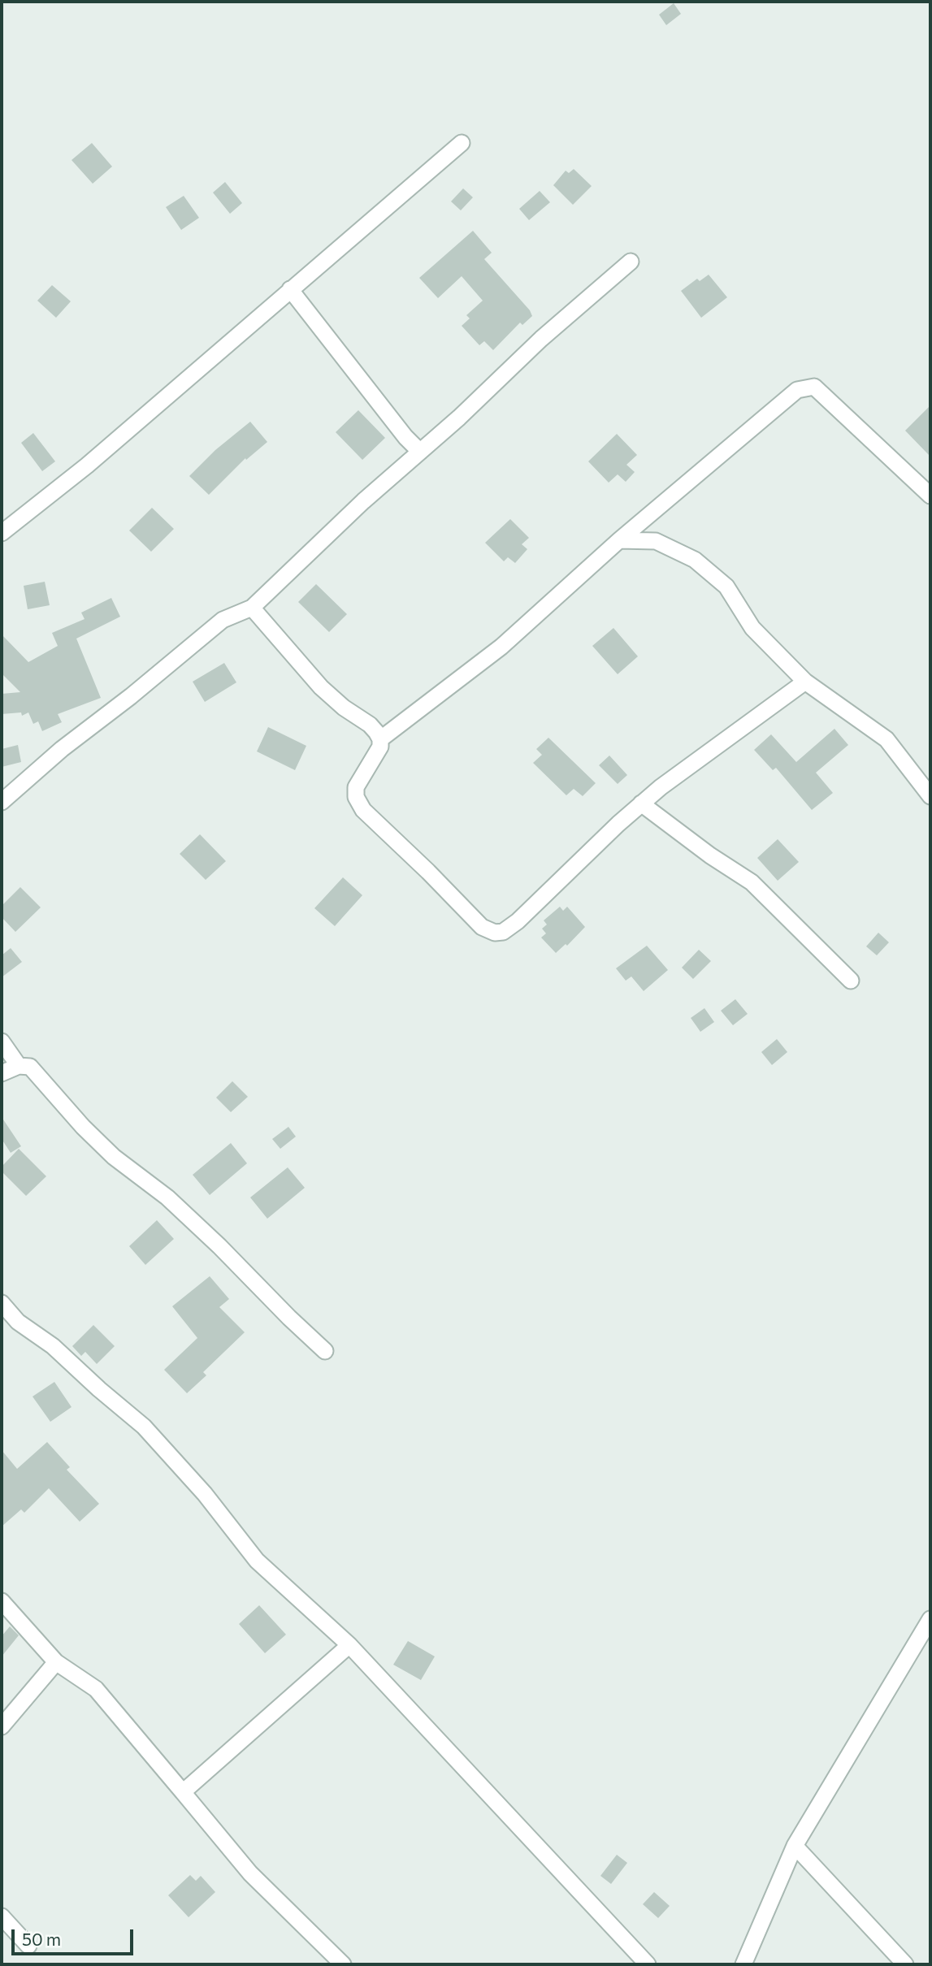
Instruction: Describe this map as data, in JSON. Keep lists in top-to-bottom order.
{
  "scale_bar": "50 m"
}
